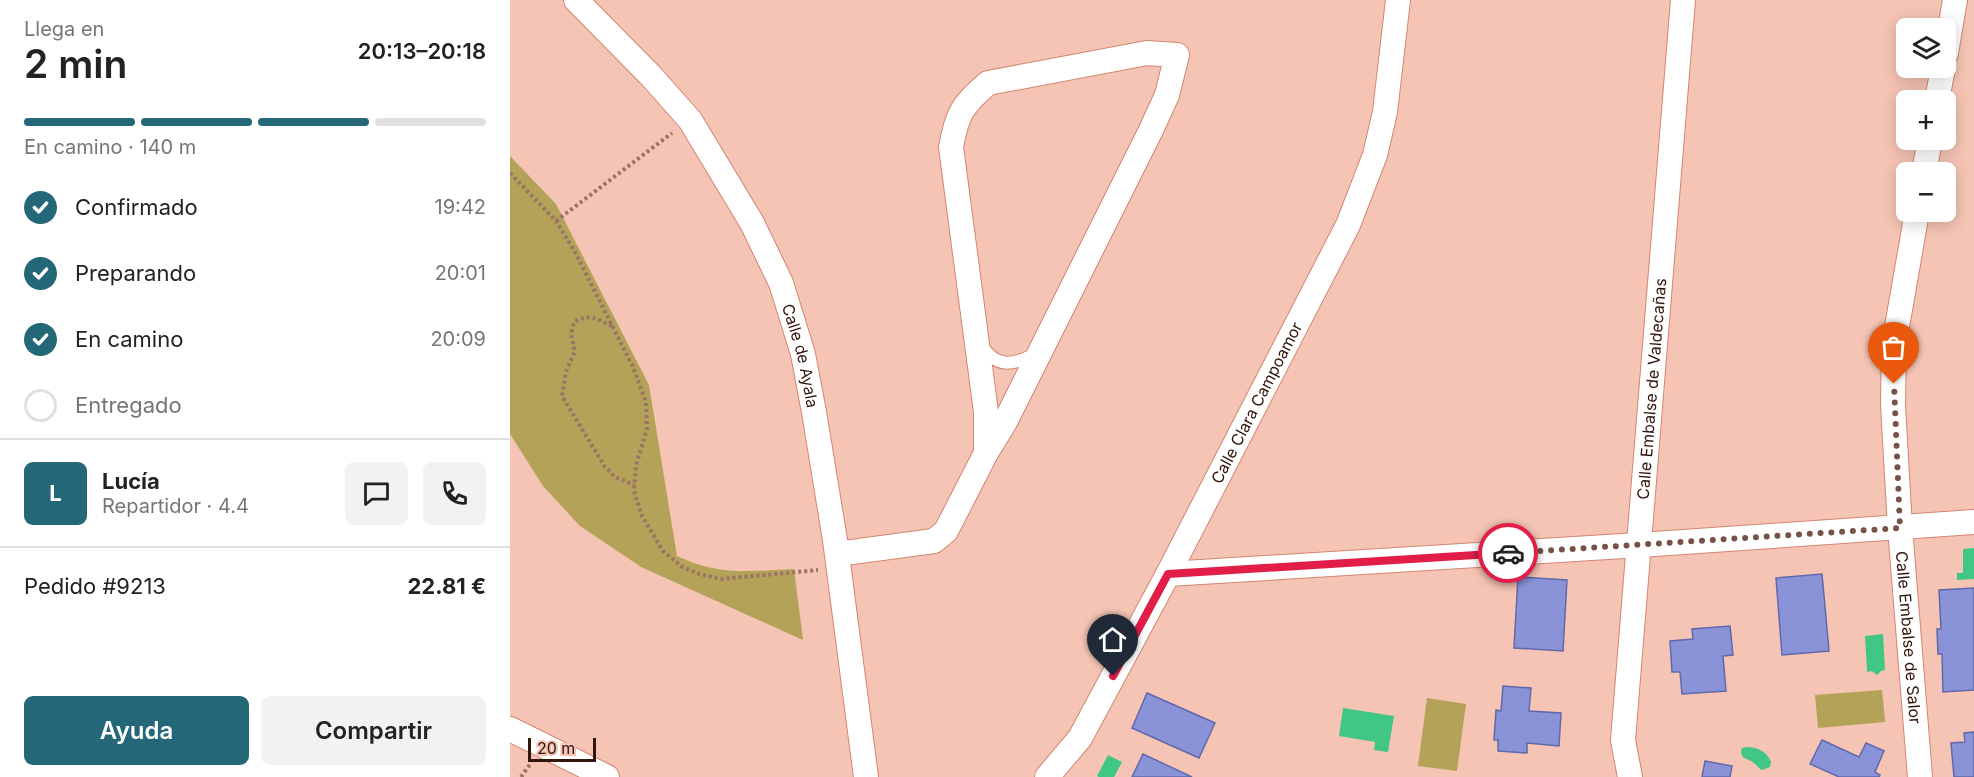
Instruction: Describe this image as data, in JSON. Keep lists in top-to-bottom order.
{
  "streets": {
    "street": [
      "Calle de Ayala",
      "Calle Embalse de Valdecañas",
      "Calle Clara Campoamor",
      "Calle Embalse de Salor"
    ]
  },
  "scale_bar": "20 m",
  "page": {
    "heading": ["2 min", "Llega en", "20:13–20:18"],
    "panel": [
      "Lucía",
      "Repartidor · 4.4",
      "Pedido #9213",
      "22.81 €"
    ],
    "map_buttons": ["+", "−"],
    "bar": "En camino · 140 m",
    "list": [
      ["Confirmado", "19:42"],
      ["Preparando", "20:01"],
      ["En camino", "20:09"],
      "Entregado"
    ],
    "round": "L",
    "buttons": ["Ayuda", "Compartir"],
    "scale": "20 m"
  }
}
